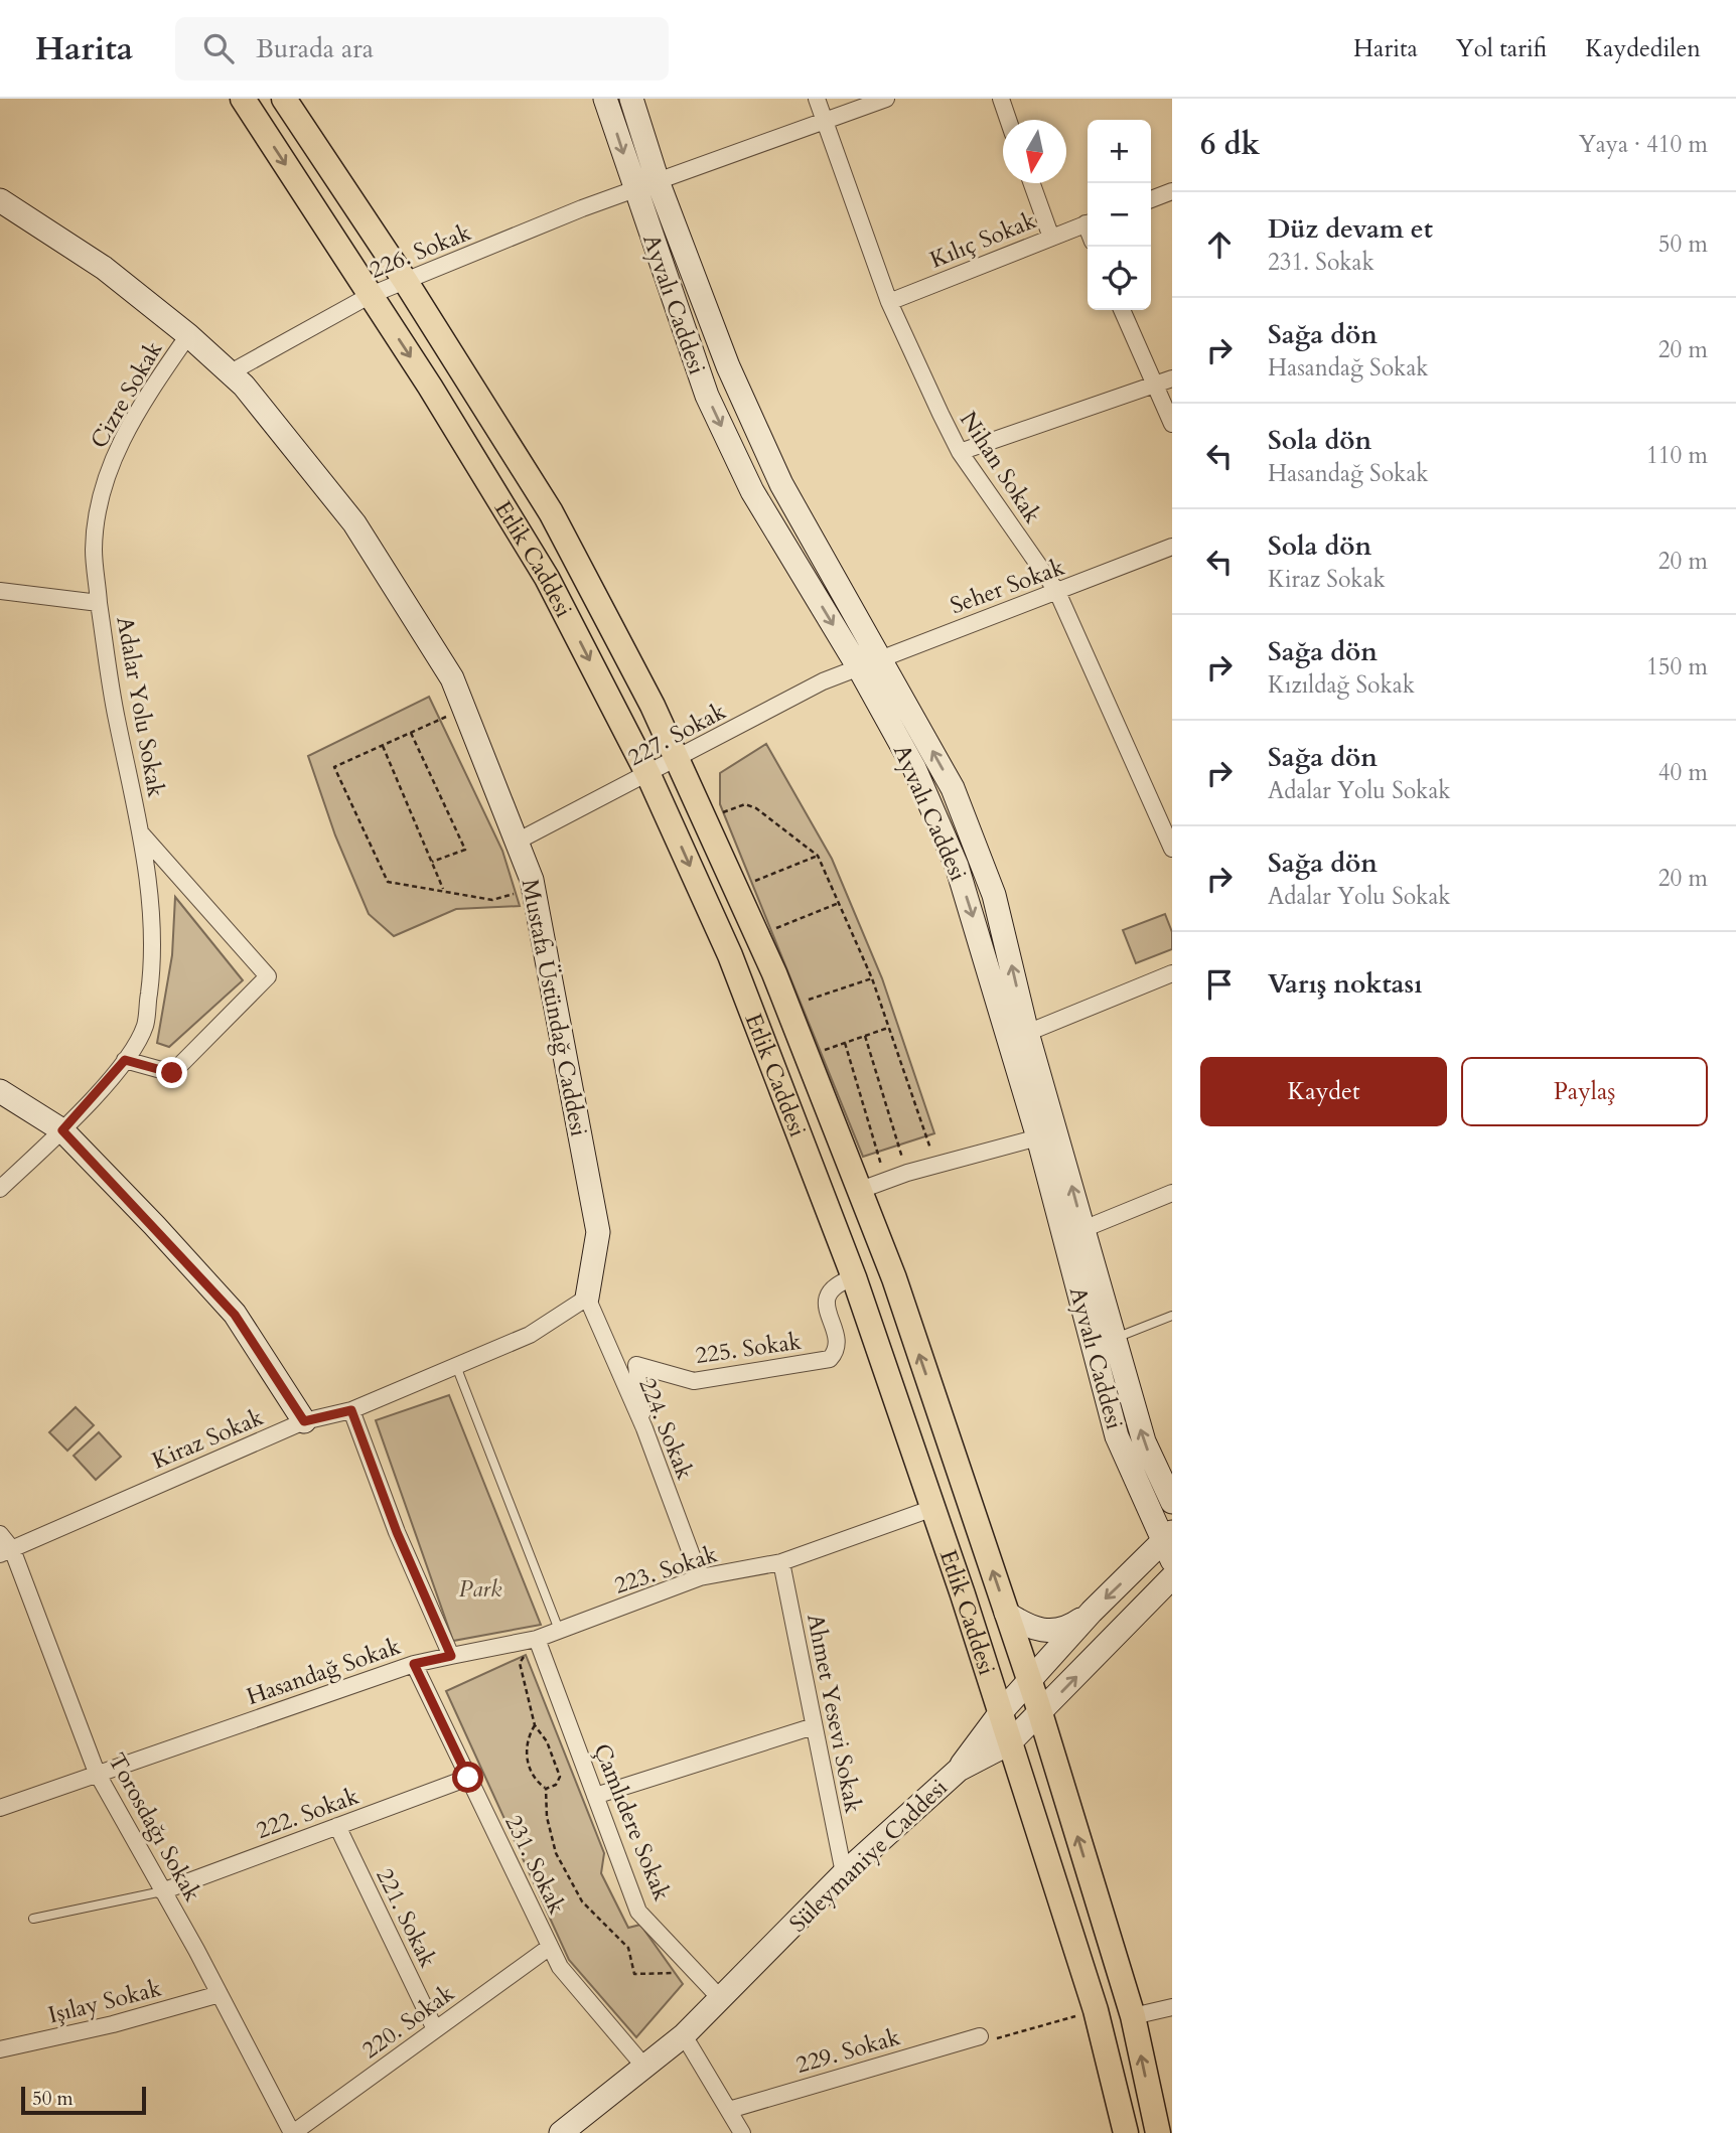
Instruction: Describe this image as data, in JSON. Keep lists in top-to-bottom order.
{
  "streets": {
    "main road": [
      "Ayvalı Caddesi",
      "Etlik Caddesi",
      "Mustafa Üstündağ Caddesi",
      "Süleymaniye Caddesi"
    ],
    "street": [
      "Kılıç Sokak",
      "226. Sokak",
      "Cizre Sokak",
      "Nihan Sokak",
      "Seher Sokak",
      "Adalar Yolu Sokak",
      "227. Sokak",
      "225. Sokak",
      "224. Sokak",
      "Kiraz Sokak",
      "223. Sokak",
      "Hasandağ Sokak",
      "Ahmet Yesevi Sokak",
      "222. Sokak",
      "Çamlıdere Sokak",
      "Torosdağı Sokak",
      "231. Sokak",
      "221. Sokak",
      "Işılay Sokak",
      "220. Sokak",
      "229. Sokak"
    ]
  },
  "crossings": [
    ["Kılıç Sokak", "Nihan Sokak"],
    ["226. Sokak", "Ayvalı Caddesi"],
    ["226. Sokak", "Nihan Sokak"],
    ["226. Sokak", "Etlik Caddesi"],
    ["226. Sokak", "Mustafa Üstündağ Caddesi"],
    ["Ayvalı Caddesi", "Seher Sokak"],
    ["Ayvalı Caddesi", "227. Sokak"],
    ["Cizre Sokak", "Adalar Yolu Sokak"],
    ["Cizre Sokak", "Mustafa Üstündağ Caddesi"],
    ["Nihan Sokak", "Seher Sokak"],
    ["Etlik Caddesi", "227. Sokak"],
    ["Etlik Caddesi", "225. Sokak"],
    ["Etlik Caddesi", "223. Sokak"],
    ["Etlik Caddesi", "Süleymaniye Caddesi"],
    ["Seher Sokak", "227. Sokak"],
    ["227. Sokak", "Mustafa Üstündağ Caddesi"],
    ["Mustafa Üstündağ Caddesi", "224. Sokak"],
    ["Mustafa Üstündağ Caddesi", "Kiraz Sokak"],
    ["225. Sokak", "224. Sokak"],
    ["224. Sokak", "Kiraz Sokak"],
    ["224. Sokak", "223. Sokak"],
    ["Kiraz Sokak", "Torosdağı Sokak"],
    ["223. Sokak", "Hasandağ Sokak"],
    ["223. Sokak", "Ahmet Yesevi Sokak"],
    ["223. Sokak", "Çamlıdere Sokak"],
    ["Hasandağ Sokak", "Torosdağı Sokak"],
    ["Hasandağ Sokak", "231. Sokak"],
    ["Ahmet Yesevi Sokak", "Süleymaniye Caddesi"],
    ["222. Sokak", "Torosdağı Sokak"],
    ["222. Sokak", "231. Sokak"],
    ["222. Sokak", "221. Sokak"],
    ["Çamlıdere Sokak", "Süleymaniye Caddesi"],
    ["Torosdağı Sokak", "Işılay Sokak"],
    ["Torosdağı Sokak", "220. Sokak"],
    ["Süleymaniye Caddesi", "231. Sokak"],
    ["231. Sokak", "220. Sokak"],
    ["221. Sokak", "220. Sokak"]
  ],
  "parks": ["Park"],
  "scale_bar": "50 m",
  "north": "bottom",
  "page": {
    "header": "Harita",
    "search": "Burada ara",
    "nav": ["Harita", "Yol tarifi", "Kaydedilen"],
    "heading": ["6 dk", "Yaya · 410 m"],
    "map_buttons": ["+", "−"],
    "list": [
      ["Düz devam et", "231. Sokak", "50 m"],
      ["Sağa dön", "Hasandağ Sokak", "20 m"],
      ["Sola dön", "Hasandağ Sokak", "110 m"],
      ["Sola dön", "Kiraz Sokak", "20 m"],
      ["Sağa dön", "Kızıldağ Sokak", "150 m"],
      ["Sağa dön", "Adalar Yolu Sokak", "40 m"],
      ["Sağa dön", "Adalar Yolu Sokak", "20 m"],
      "Varış noktası"
    ],
    "buttons": ["Kaydet", "Paylaş"],
    "scale": "50 m"
  }
}
